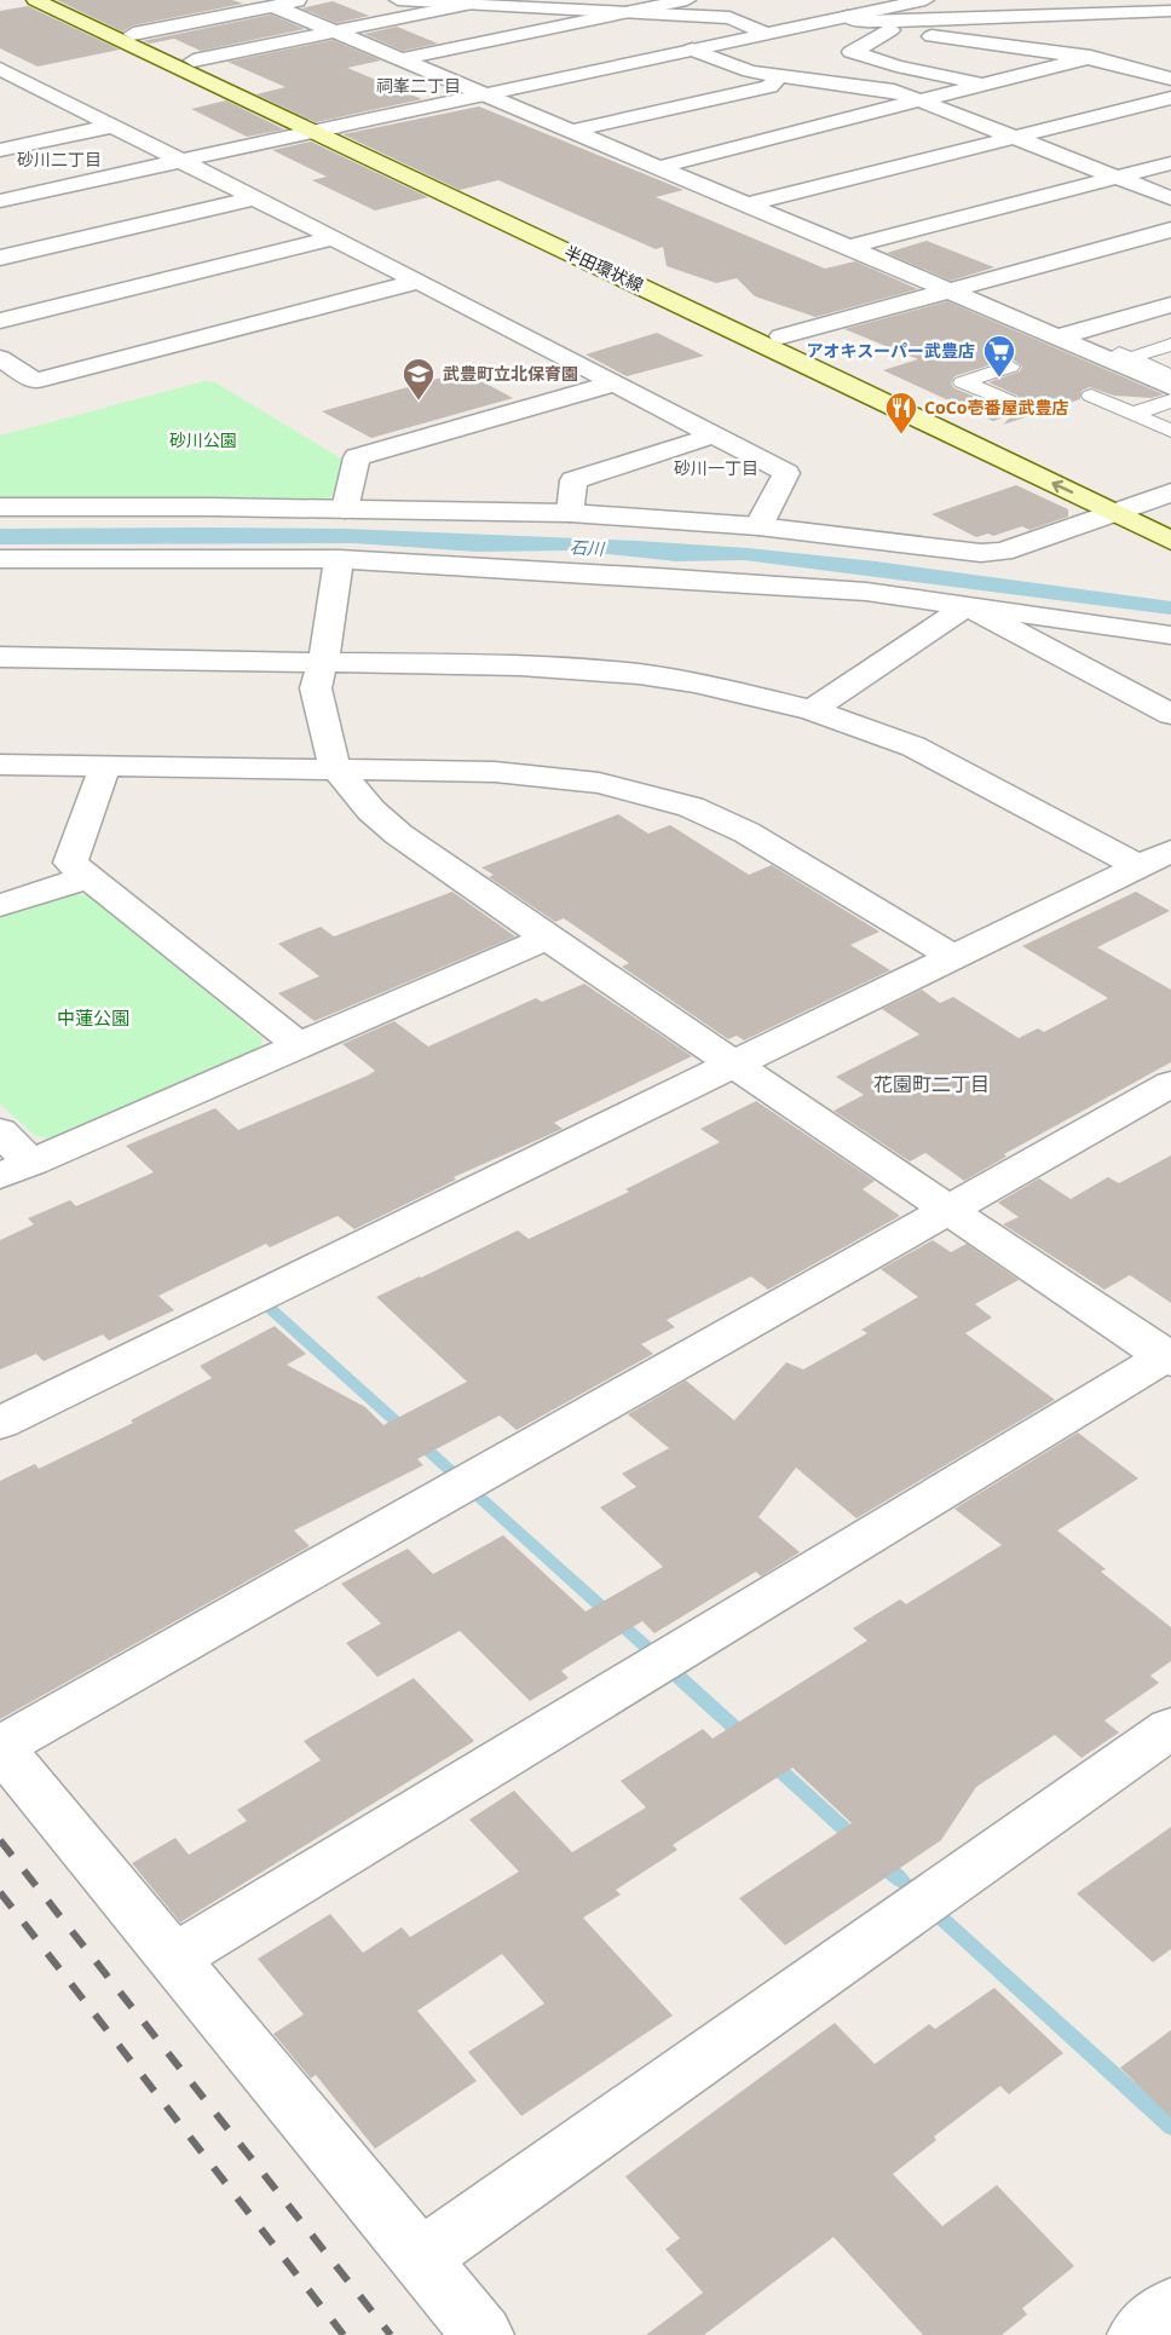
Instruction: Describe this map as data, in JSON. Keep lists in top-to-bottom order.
{
  "streets": {
    "main road": ["半田環状線"]
  },
  "districts": [
    "祠峯二丁目",
    "砂川二丁目",
    "砂川一丁目",
    "花園町二丁目"
  ],
  "water": ["石川"],
  "parks": ["砂川公園", "中蓮公園"],
  "places": {
    "supermarket": ["アオキスーパー武豊店"],
    "school or university": ["武豊町立北保育園"],
    "restaurant": ["CoCo壱番屋武豊店"]
  }
}
